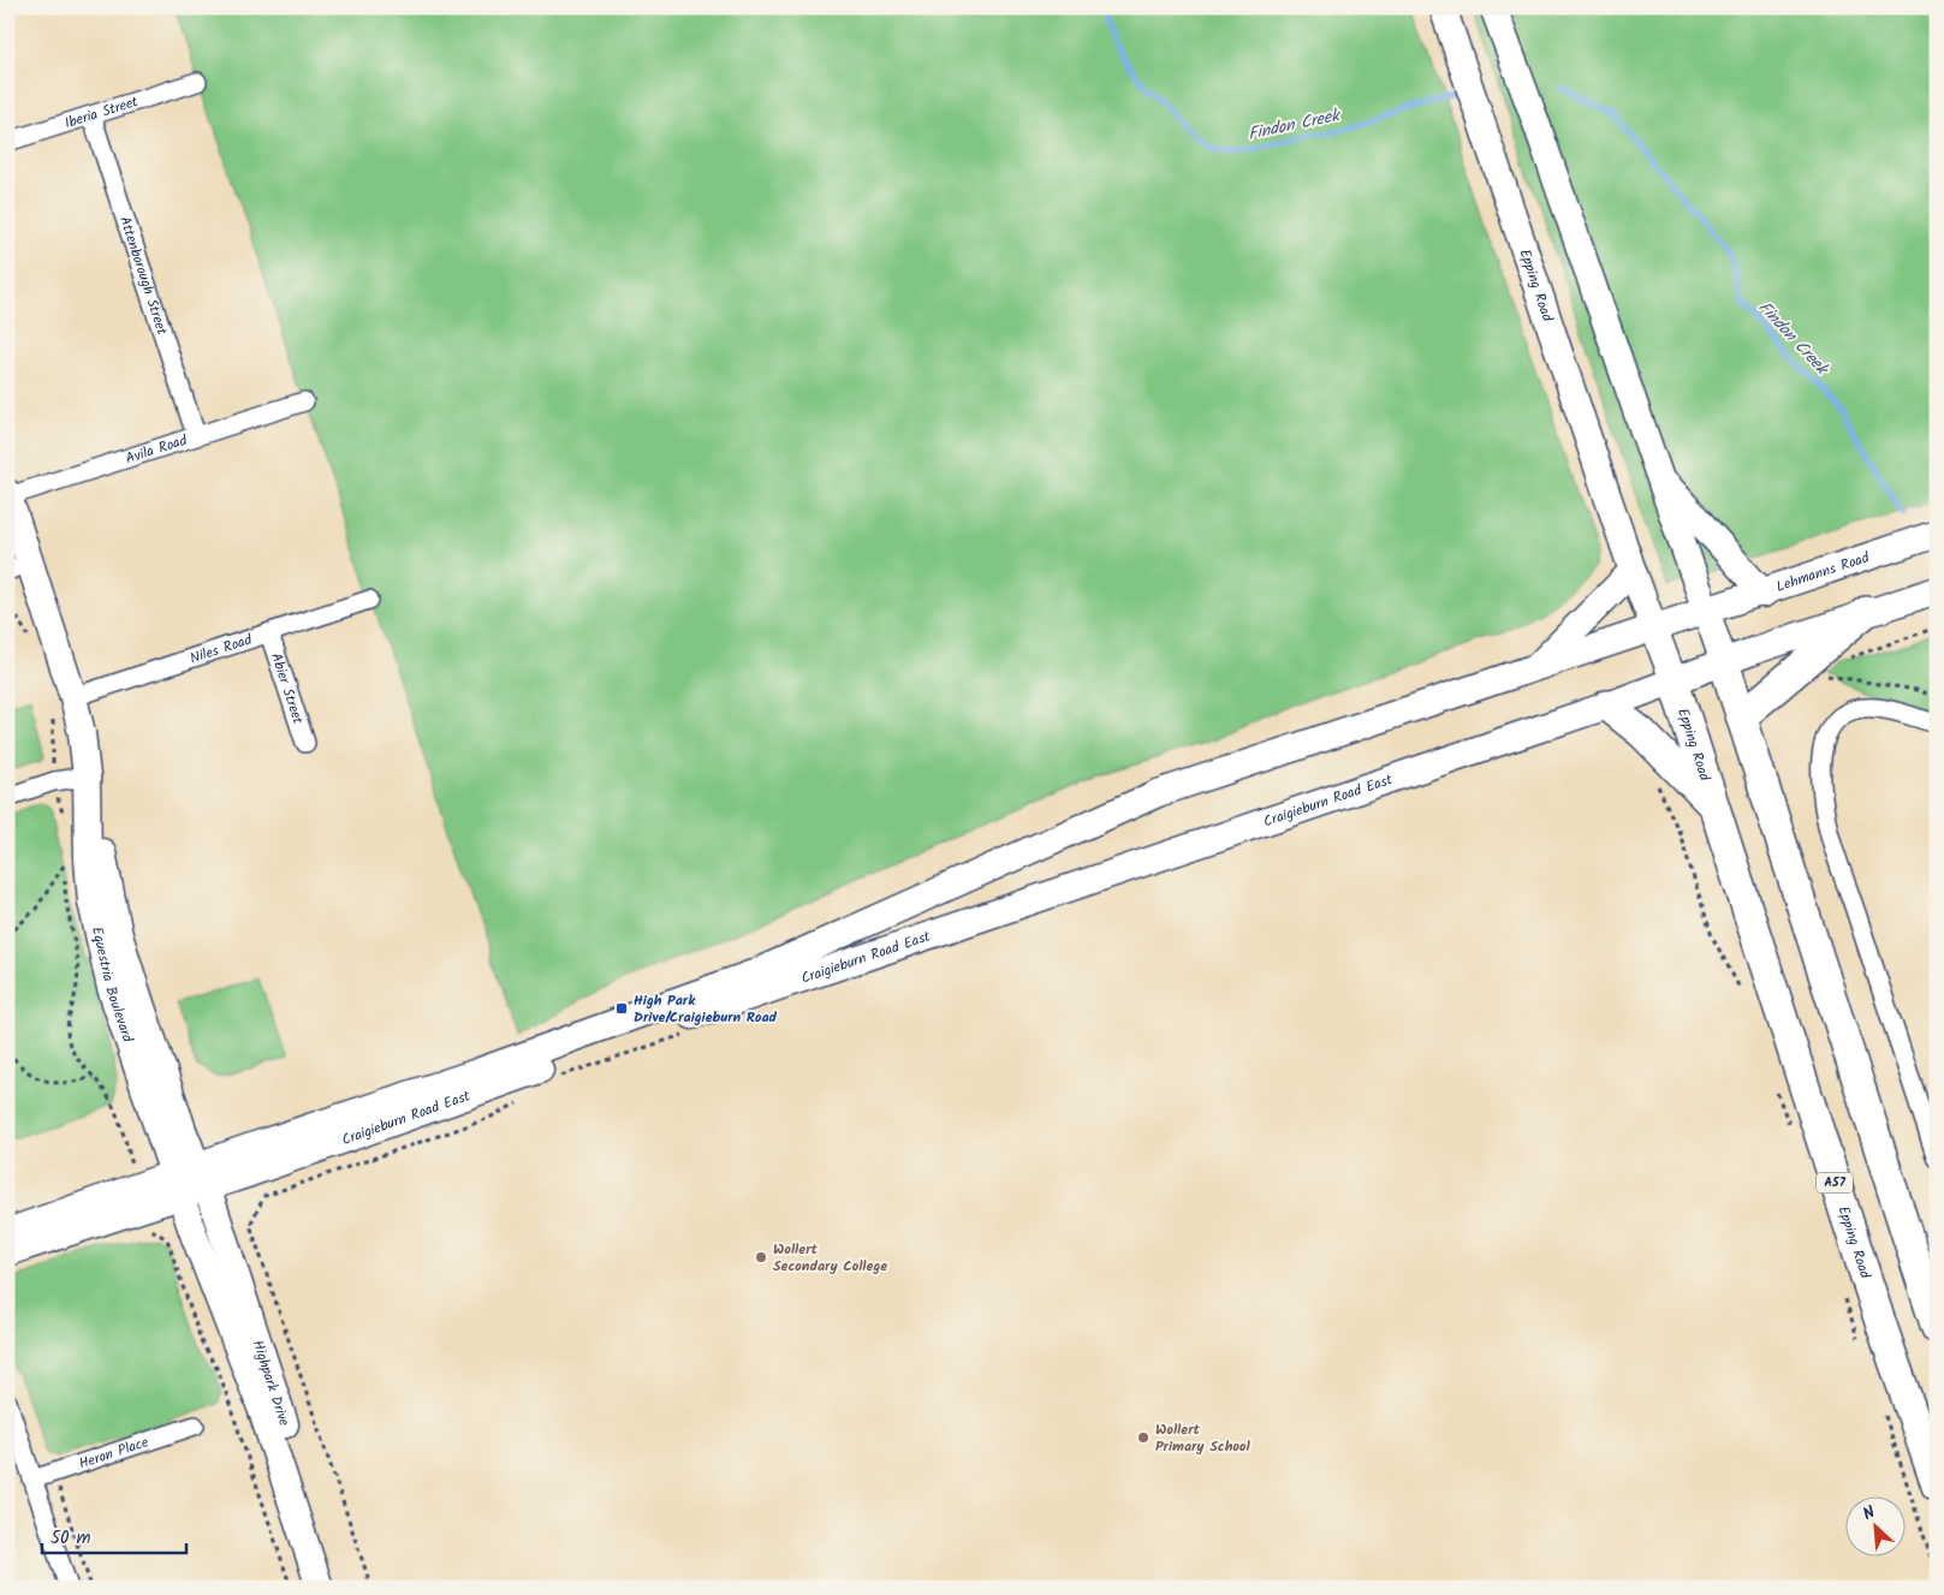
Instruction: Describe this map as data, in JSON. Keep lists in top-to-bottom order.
{
  "streets": {
    "main road": [
      "Epping Road",
      "Lehmanns Road",
      "Craigieburn Road East",
      "Equestria Boulevard",
      "A57",
      "Highpark Drive"
    ],
    "street": [
      "Iberia Street",
      "Attenborough Street",
      "Avila Road",
      "Niles Road",
      "Abier Street",
      "Heron Place"
    ]
  },
  "crossings": [
    ["Iberia Street", "Attenborough Street"],
    ["Attenborough Street", "Avila Road"],
    ["Epping Road", "Craigieburn Road East"],
    ["Avila Road", "Equestria Boulevard"],
    ["Lehmanns Road", "Craigieburn Road East"],
    ["Niles Road", "Abier Street"],
    ["Niles Road", "Equestria Boulevard"],
    ["Craigieburn Road East", "Equestria Boulevard"],
    ["Craigieburn Road East", "Highpark Drive"],
    ["Equestria Boulevard", "Highpark Drive"]
  ],
  "water": ["Findon Creek"],
  "places": {
    "transit": ["High Park Drive/Craigieburn Road"],
    "other": ["Wollert Secondary College", "Wollert Primary School"]
  },
  "scale_bar": "50 m",
  "north": "top left"
}
